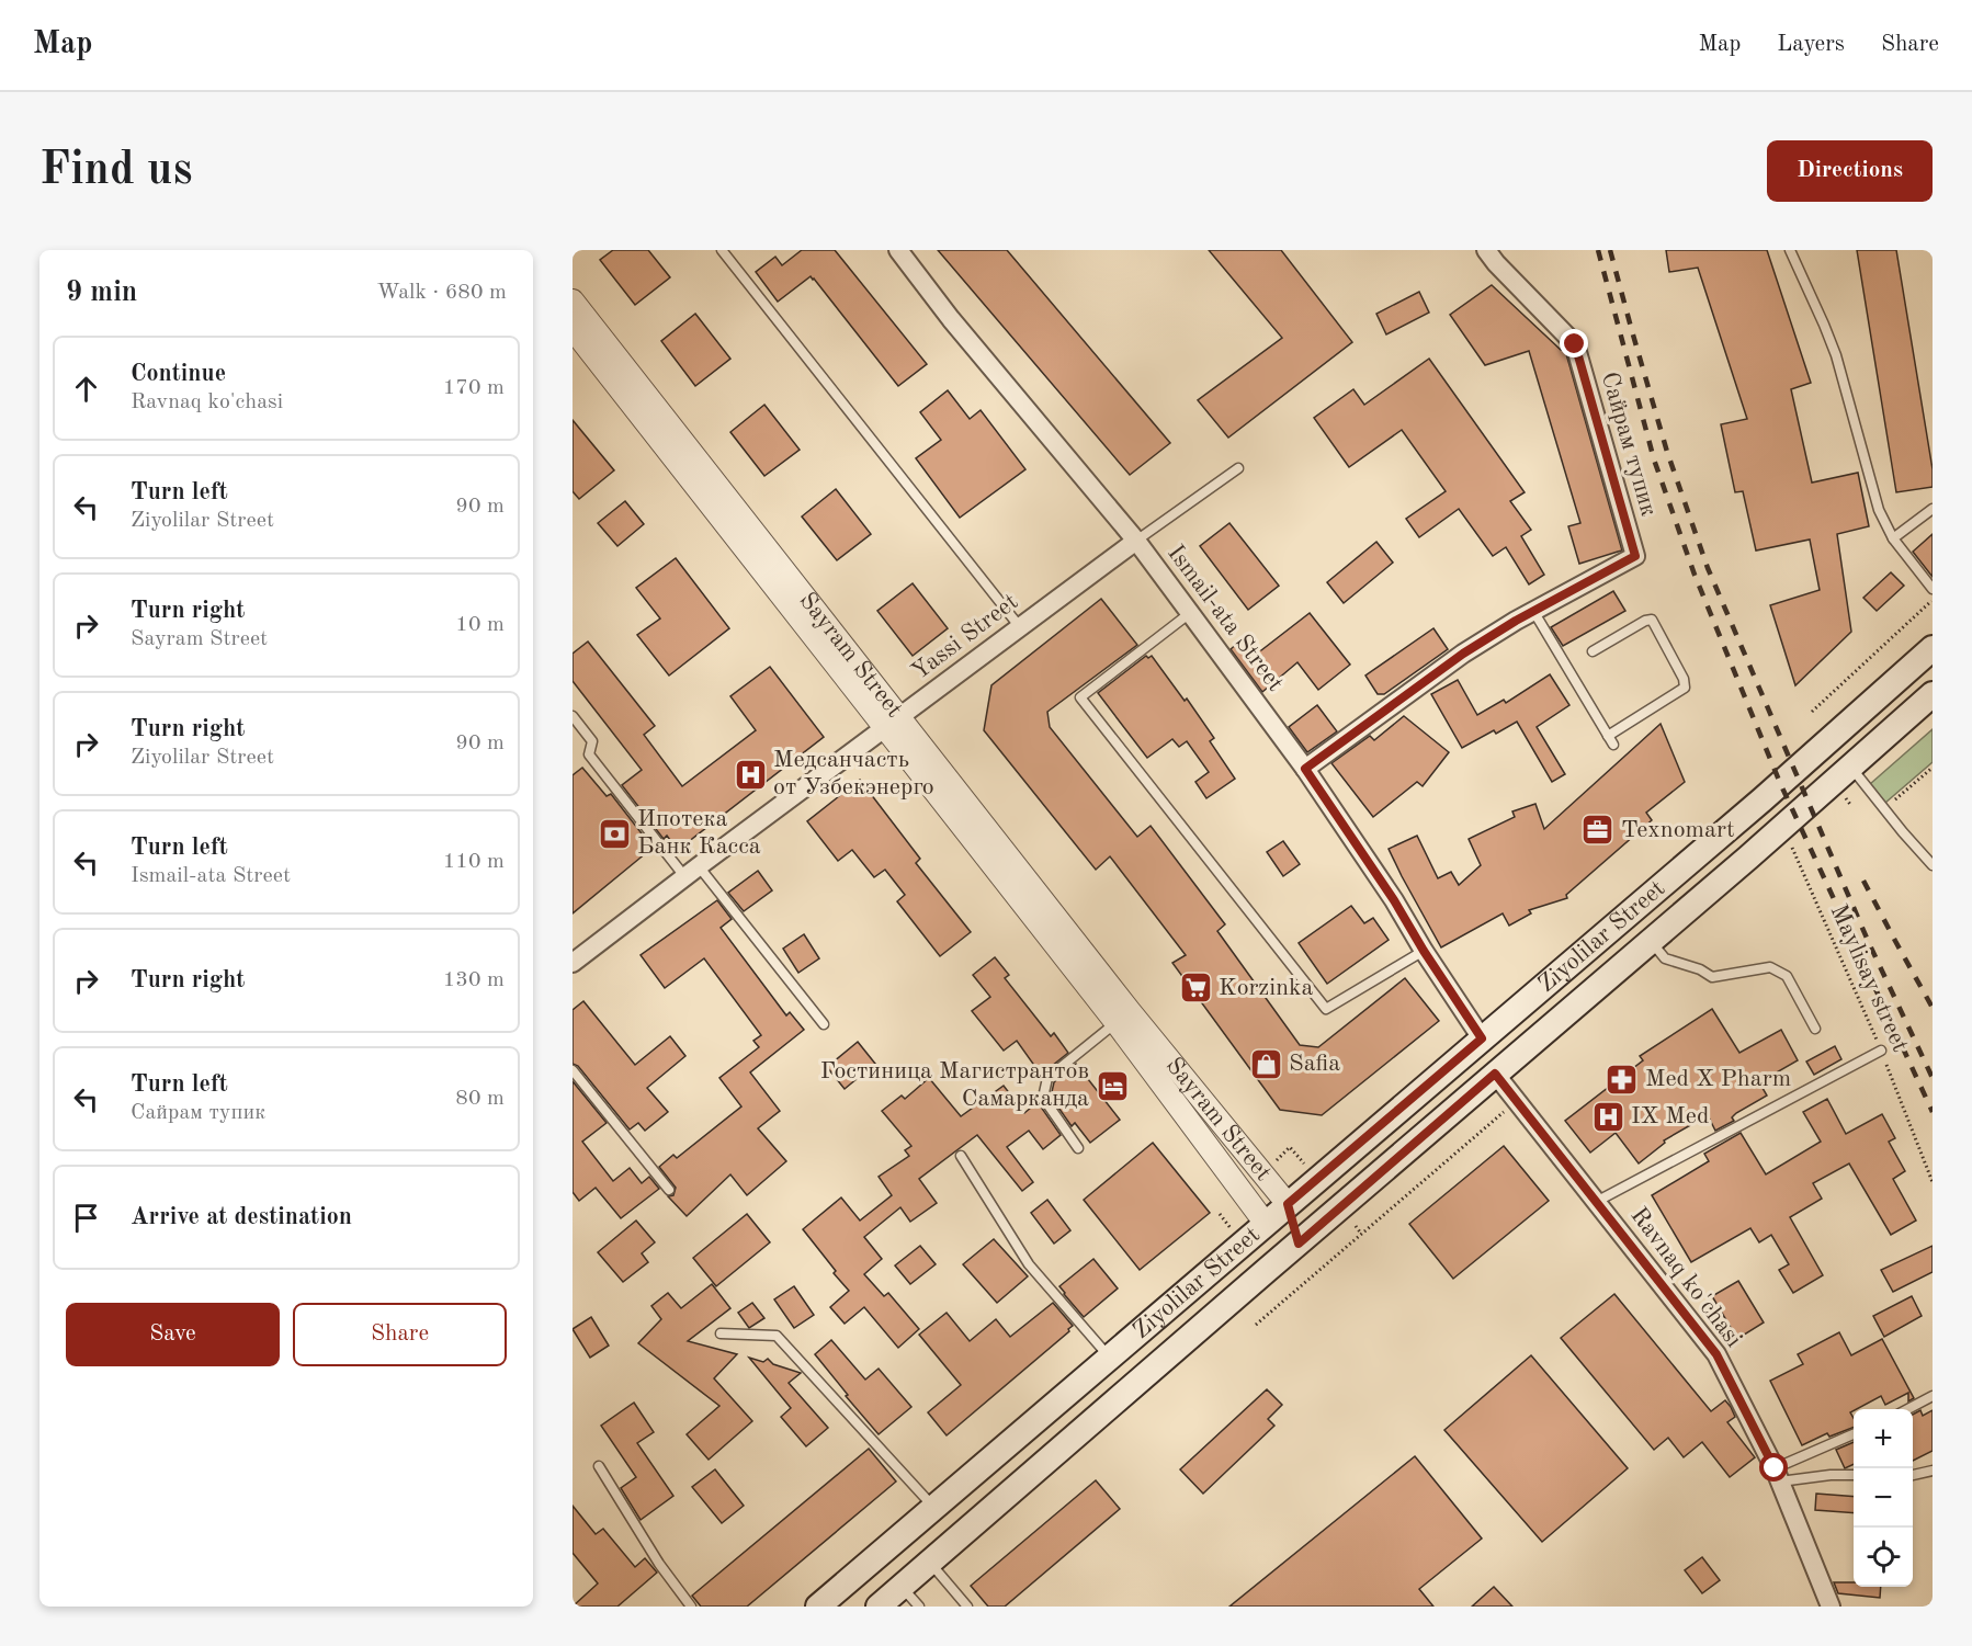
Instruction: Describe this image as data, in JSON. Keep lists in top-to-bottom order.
{
  "streets": {
    "main road": ["Sayram Street", "Ziyolilar Street"],
    "street": [
      "Сайрам тупик",
      "Ismail-ata Street",
      "Yassi Street",
      "Ravnaq ko'chasi"
    ],
    "path": ["Maylisay street"]
  },
  "crossings": [
    ["Ismail-ata Street", "Yassi Street"],
    ["Ismail-ata Street", "Ziyolilar Street"],
    ["Yassi Street", "Sayram Street"],
    ["Sayram Street", "Ziyolilar Street"],
    ["Ziyolilar Street", "Maylisay street"],
    ["Ziyolilar Street", "Ravnaq ko'chasi"]
  ],
  "places": {
    "hospital": ["Медсанчасть от Узбекэнерго", "IX Med"],
    "office": ["Texnomart"],
    "bank": ["Ипотека Банк Касса"],
    "supermarket": ["Korzinka"],
    "shop": ["Safia"],
    "pharmacy": ["Med X Pharm"],
    "hotel": ["Гостиница Магистрантов Самарканда"]
  },
  "page": {
    "header": "Map",
    "nav": ["Map", "Layers", "Share"],
    "buttons": [
      "Directions",
      ["Save", "Share"]
    ],
    "title": "Find us",
    "heading": ["9 min", "Walk · 680 m"],
    "list": [
      ["Continue", "Ravnaq ko'chasi", "170 m"],
      ["Turn left", "Ziyolilar Street", "90 m"],
      ["Turn right", "Sayram Street", "10 m"],
      ["Turn right", "Ziyolilar Street", "90 m"],
      ["Turn left", "Ismail-ata Street", "110 m"],
      ["Turn right", "130 m"],
      ["Turn left", "Сайрам тупик", "80 m"],
      "Arrive at destination"
    ],
    "map_buttons": ["+", "−"]
  }
}
